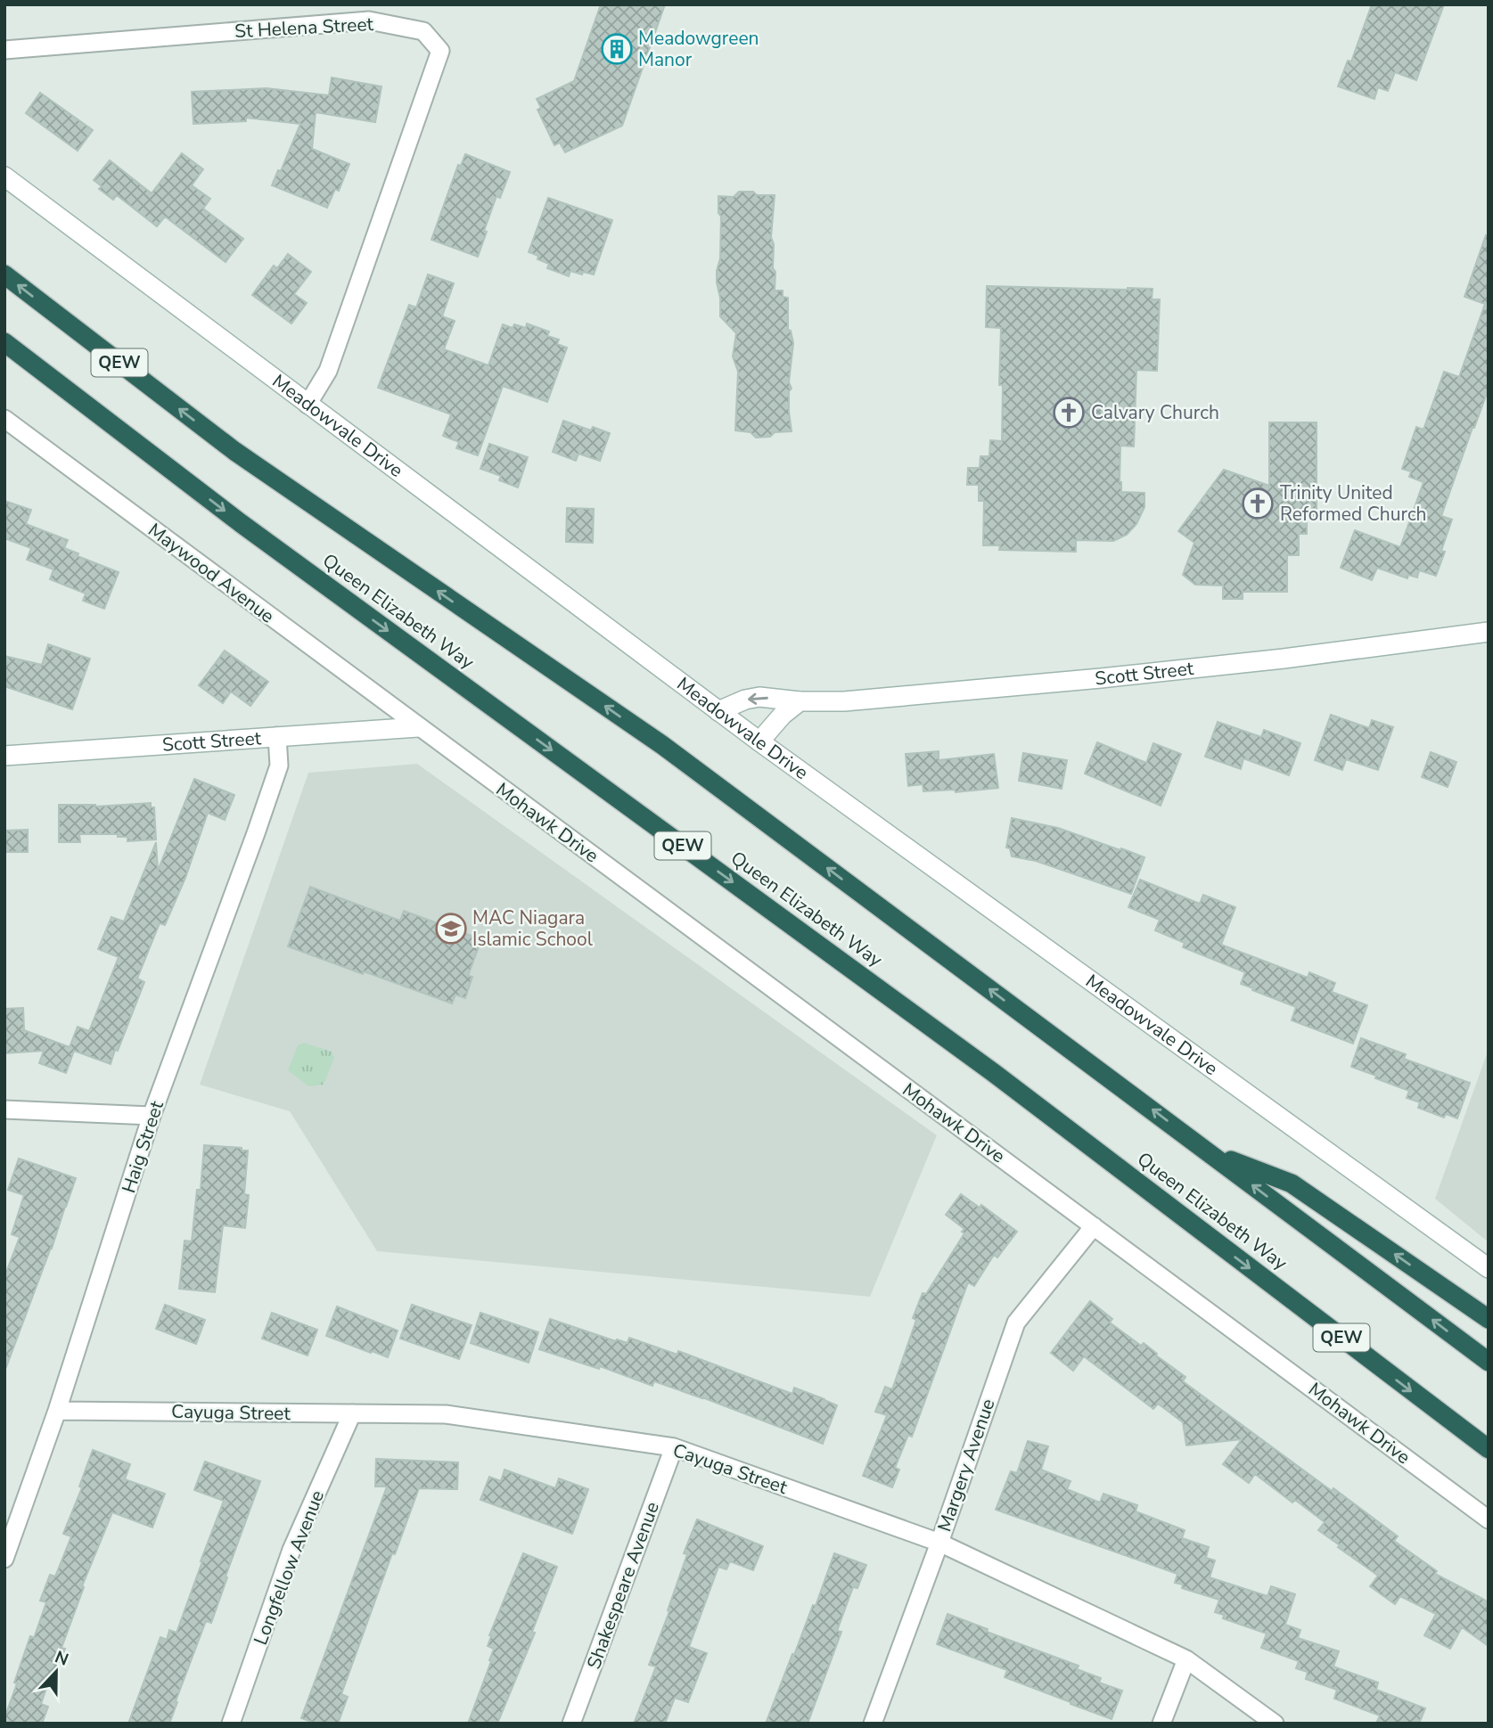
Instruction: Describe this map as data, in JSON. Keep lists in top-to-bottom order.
{
  "streets": {
    "highway": ["QEW", "Queen Elizabeth Way"],
    "street": [
      "St Helena Street",
      "Meadowvale Drive",
      "Maywood Avenue",
      "Scott Street",
      "Mohawk Drive",
      "Haig Street",
      "Cayuga Street",
      "Margery Avenue",
      "Longfellow Avenue",
      "Shakespeare Avenue"
    ]
  },
  "crossings": [
    ["St Helena Street", "Meadowvale Drive"],
    ["Meadowvale Drive", "Scott Street"],
    ["Maywood Avenue", "Scott Street"],
    ["Maywood Avenue", "Mohawk Drive"],
    ["Scott Street", "Mohawk Drive"],
    ["Scott Street", "Haig Street"],
    ["Mohawk Drive", "Margery Avenue"],
    ["Haig Street", "Cayuga Street"],
    ["Cayuga Street", "Margery Avenue"],
    ["Cayuga Street", "Longfellow Avenue"],
    ["Cayuga Street", "Shakespeare Avenue"]
  ],
  "places": {
    "building": ["Meadowgreen Manor"],
    "church": ["Calvary Church", "Trinity United Reformed Church"],
    "school or university": ["MAC Niagara Islamic School"]
  },
  "north": "top"
}
